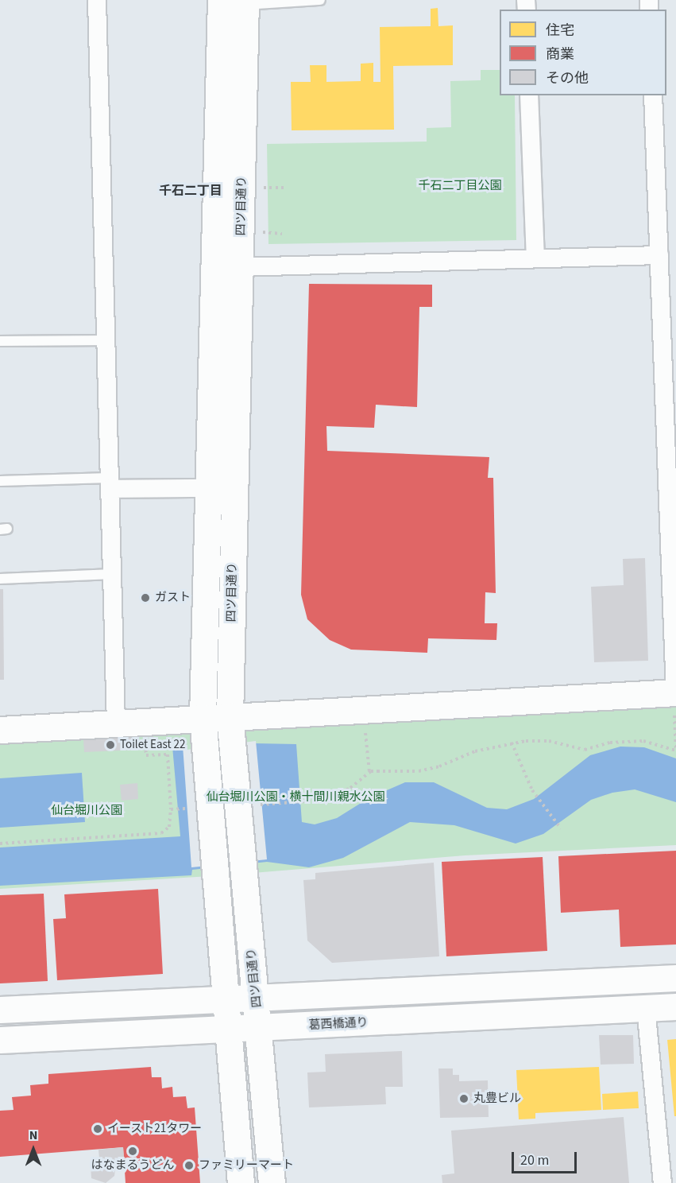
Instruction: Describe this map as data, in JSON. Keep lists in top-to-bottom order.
{
  "streets": {
    "main road": ["四ツ目通り", "葛西橋通り"]
  },
  "crossings": [
    ["四ツ目通り", "葛西橋通り"]
  ],
  "districts": ["千石二丁目"],
  "parks": ["千石二丁目公園", "仙台堀川公園・横十間川親水公園", "仙台堀川公園"],
  "places": [
    "ガスト",
    "Toilet East 22",
    "丸豊ビル",
    "イースト21タワー",
    "はなまるうどん",
    "ファミリーマート"
  ],
  "legend": ["住宅", "商業", "その他"],
  "scale_bar": "20 m",
  "north": "top"
}
